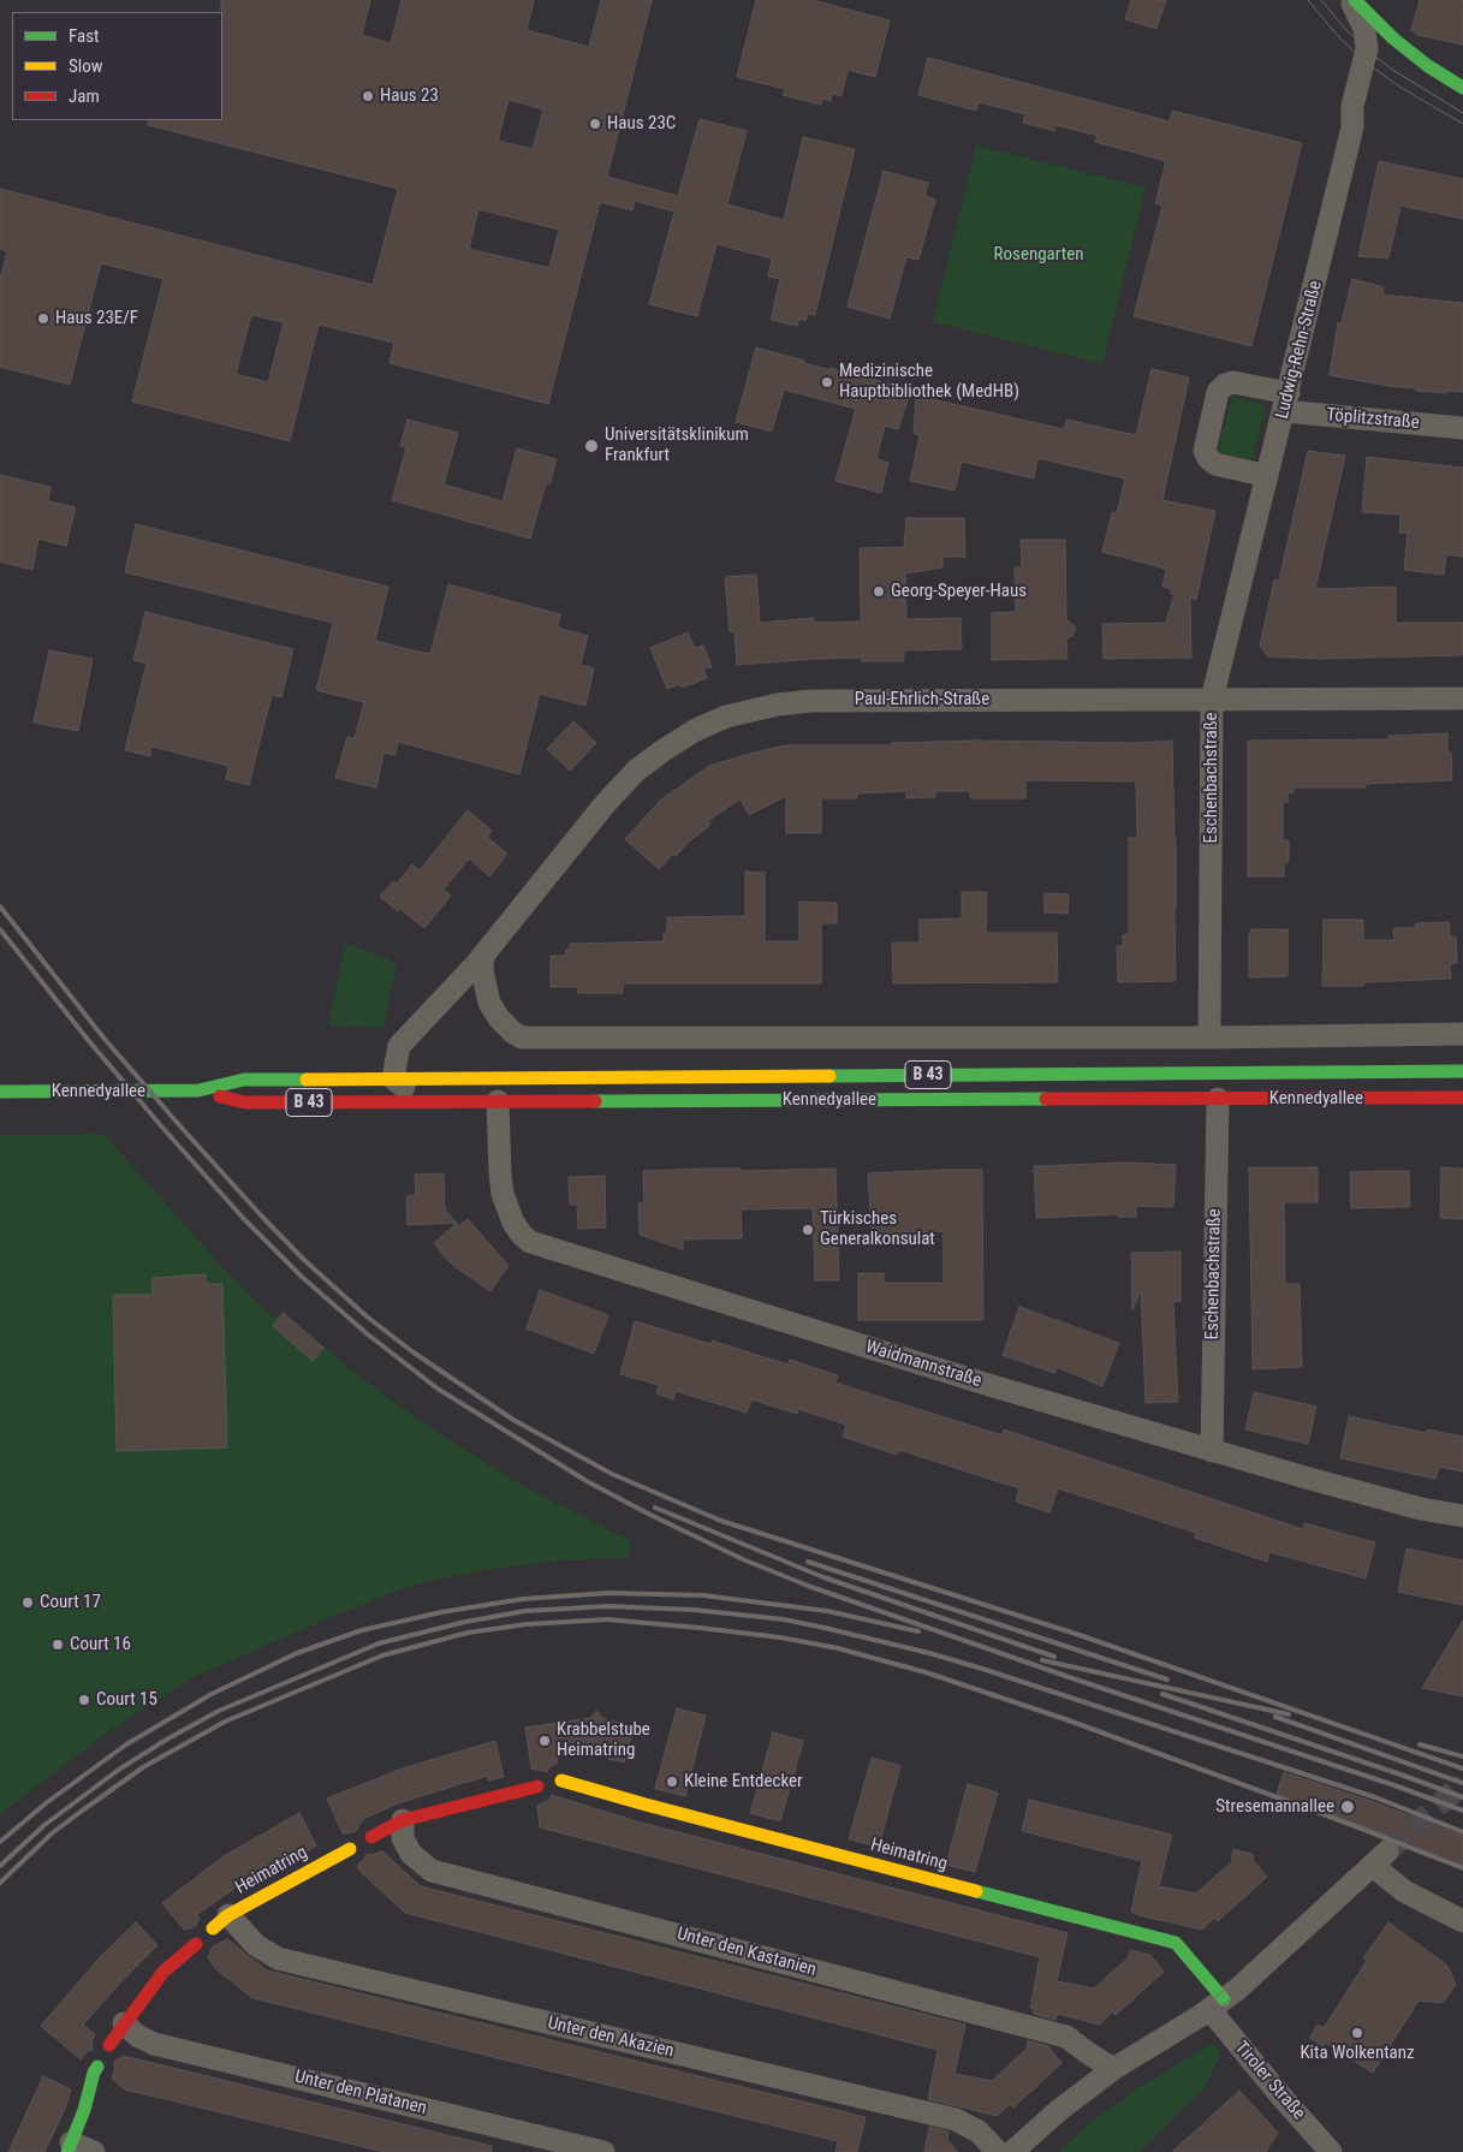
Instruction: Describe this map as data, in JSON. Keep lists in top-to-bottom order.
{
  "streets": {
    "main road": ["B 43", "Kennedyallee", "Heimatring"],
    "street": [
      "Ludwig-Rehn-Straße",
      "Töplitzstraße",
      "Paul-Ehrlich-Straße",
      "Eschenbachstraße",
      "Waidmannstraße",
      "Unter den Kastanien",
      "Unter den Akazien",
      "Tiroler Straße",
      "Unter den Platanen"
    ]
  },
  "crossings": [
    ["Ludwig-Rehn-Straße", "Töplitzstraße"],
    ["Ludwig-Rehn-Straße", "Paul-Ehrlich-Straße"],
    ["Ludwig-Rehn-Straße", "Eschenbachstraße"],
    ["Paul-Ehrlich-Straße", "Eschenbachstraße"],
    ["Paul-Ehrlich-Straße", "Kennedyallee"],
    ["Eschenbachstraße", "Kennedyallee"],
    ["Eschenbachstraße", "Waidmannstraße"],
    ["Kennedyallee", "Waidmannstraße"],
    ["Heimatring", "Unter den Akazien"],
    ["Heimatring", "Tiroler Straße"]
  ],
  "parks": ["Rosengarten"],
  "places": [
    "Haus 23",
    "Haus 23C",
    "Haus 23E/F",
    "Medizinische Hauptbibliothek (MedHB)",
    "Universitätsklinikum Frankfurt",
    "Georg-Speyer-Haus",
    "Türkisches Generalkonsulat",
    "Court 17",
    "Court 16",
    "Court 15",
    "Krabbelstube Heimatring",
    "Kleine Entdecker",
    "Stresemannallee",
    "Kita Wolkentanz"
  ],
  "legend": ["Fast", "Slow", "Jam"]
}
